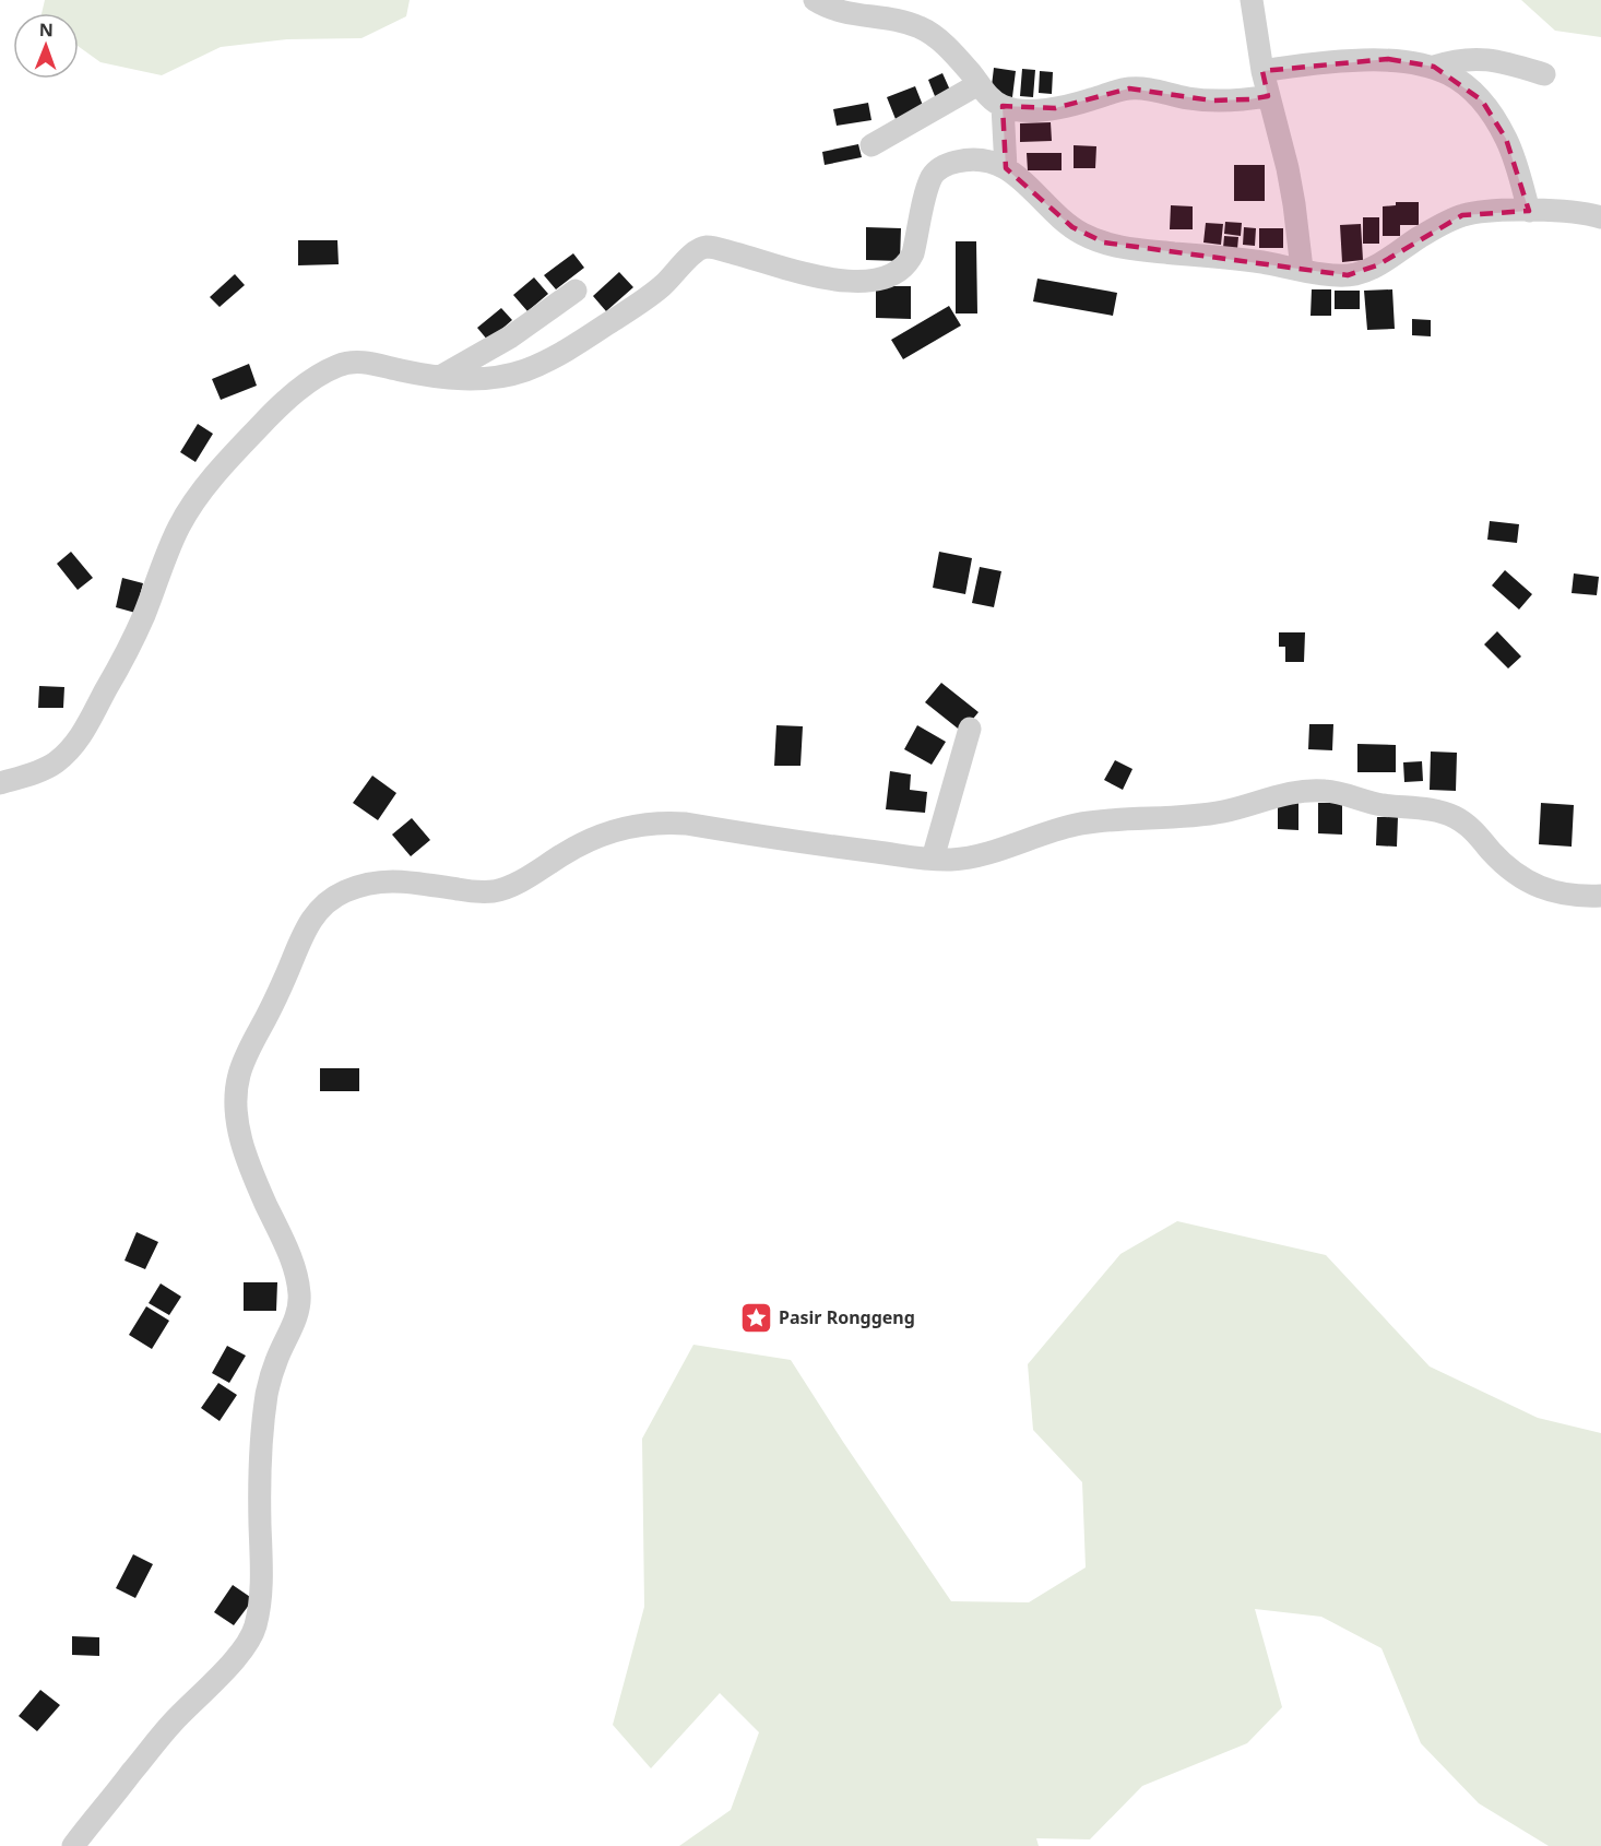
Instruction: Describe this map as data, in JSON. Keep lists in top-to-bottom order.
{
  "places": {
    "place": ["Pasir Ronggeng"]
  },
  "north": "top"
}
